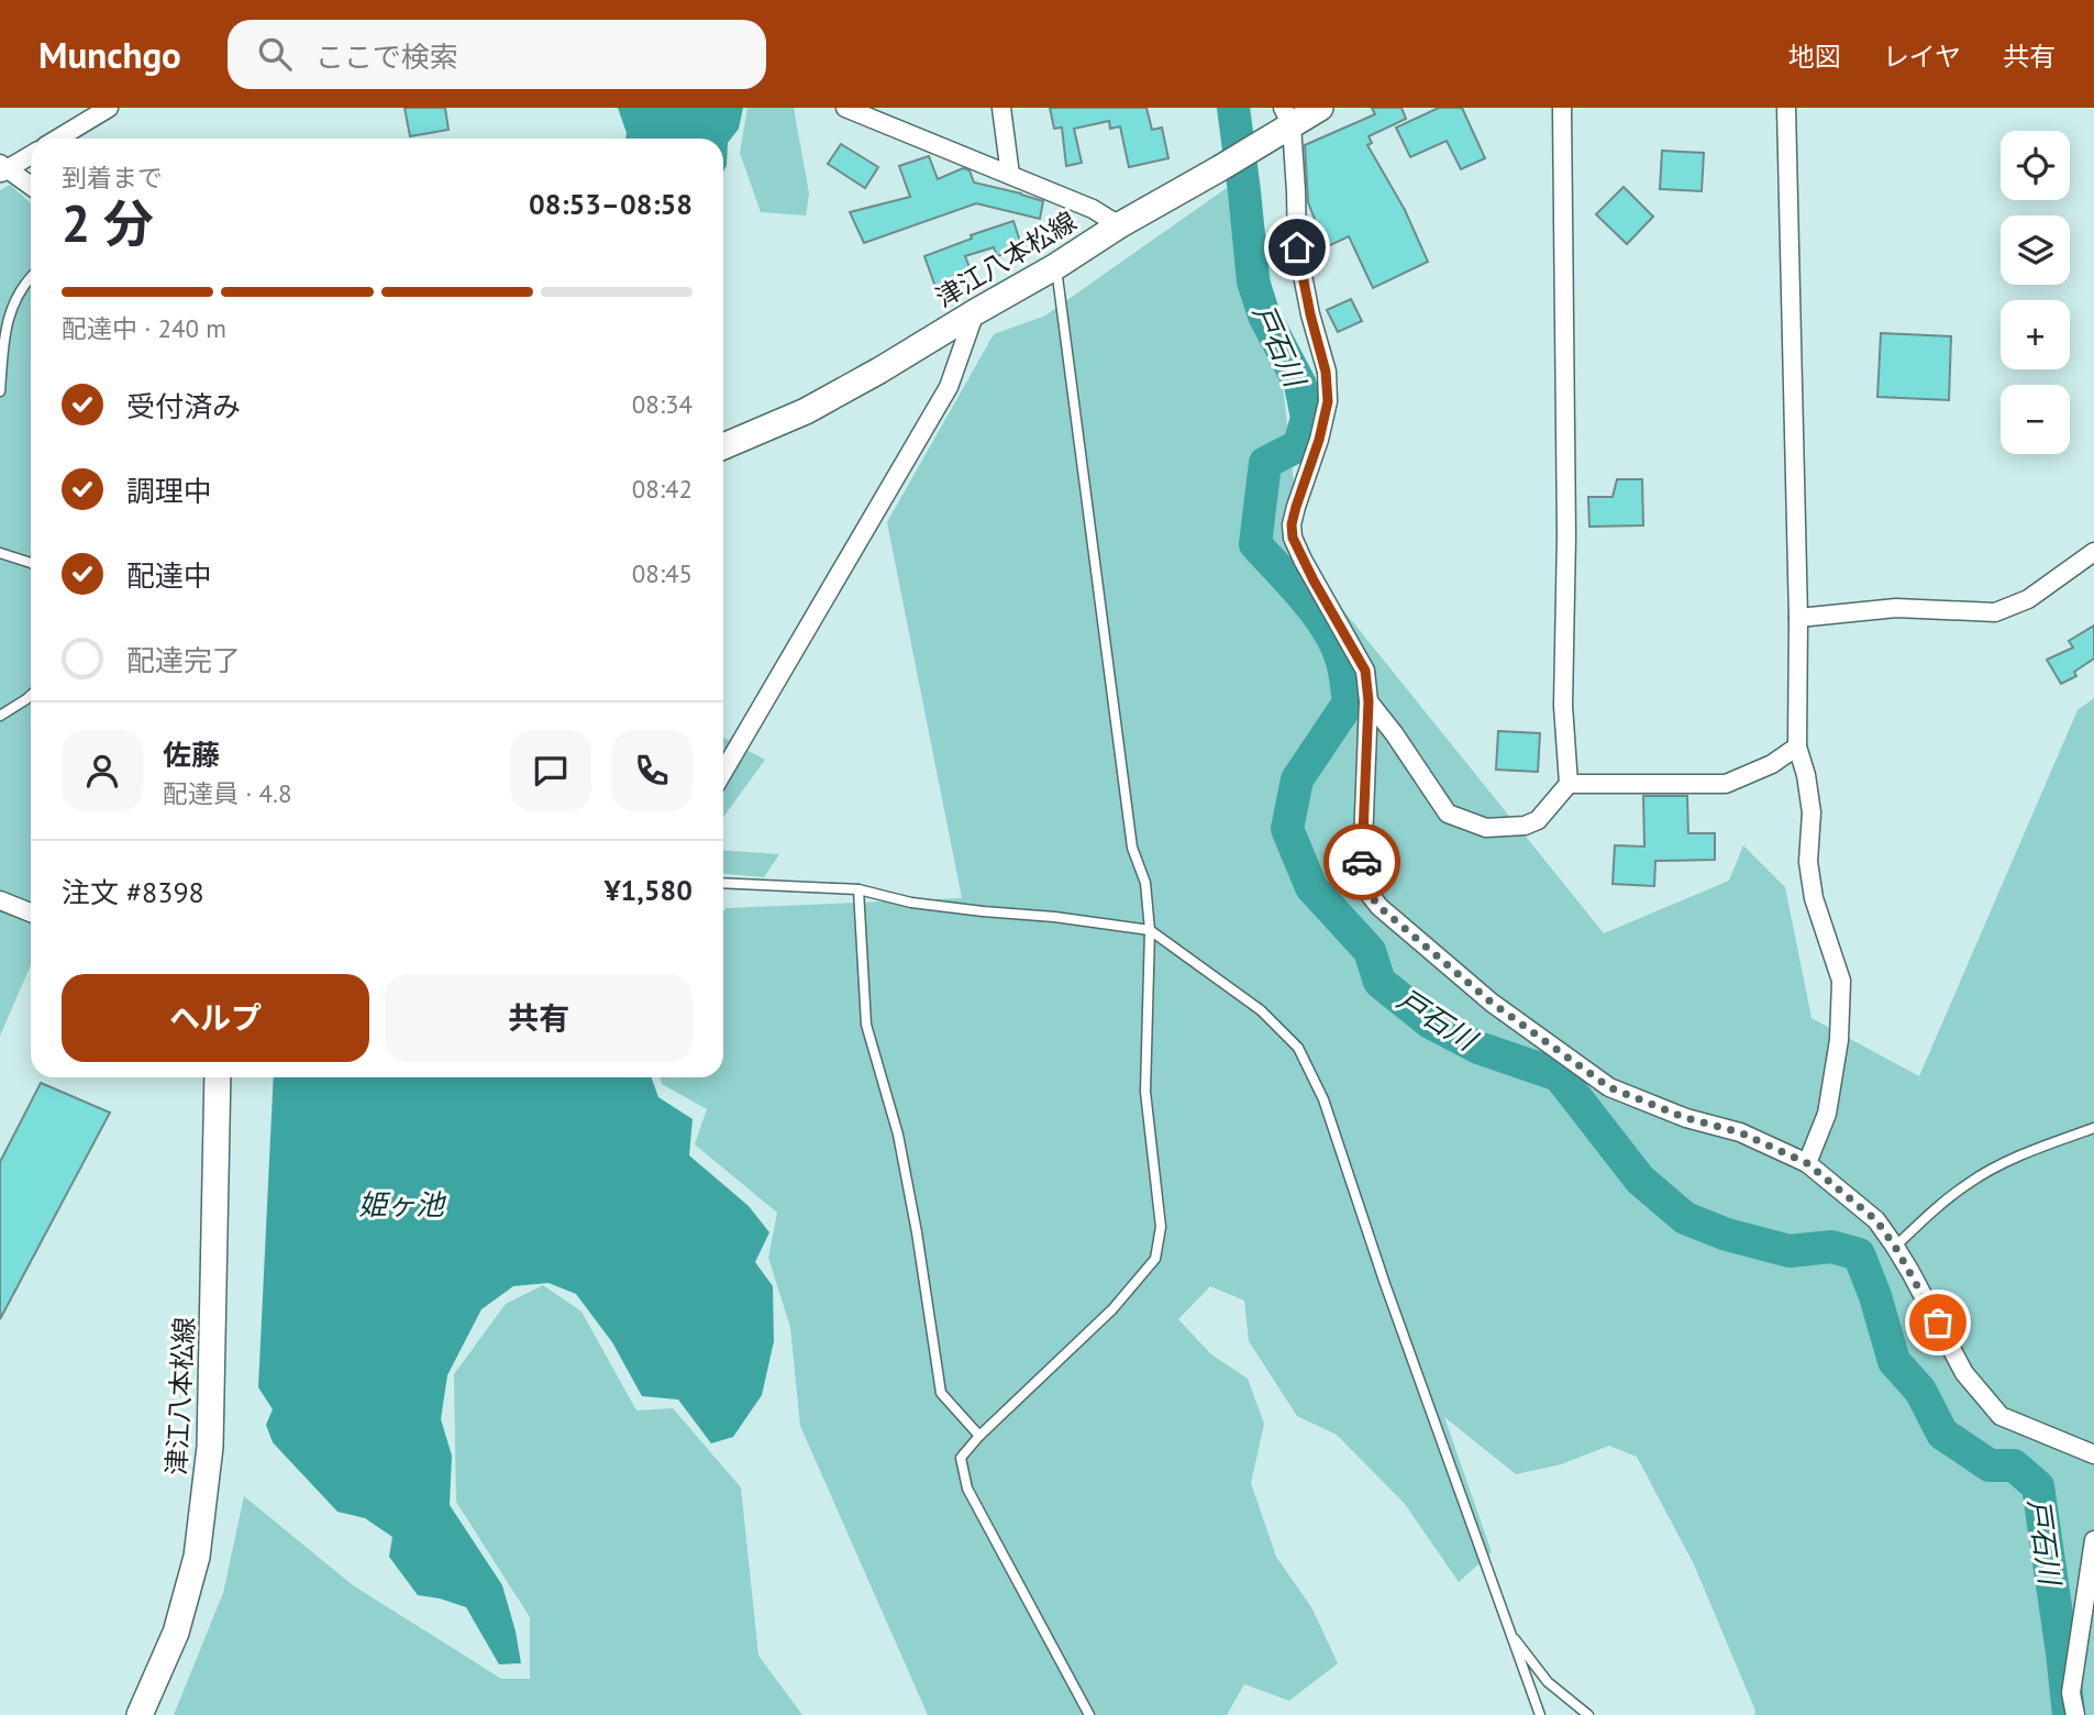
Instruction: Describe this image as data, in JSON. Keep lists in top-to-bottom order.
{
  "streets": {
    "main road": ["津江八本松線"]
  },
  "water": ["戸石川", "姫ヶ池"],
  "page": {
    "header": "Munchgo",
    "search": "ここで検索",
    "nav": ["地図", "レイヤ", "共有"],
    "map_buttons": ["+", "−"],
    "heading": ["2 分", "到着まで", "08:53–08:58"],
    "panel": [
      "佐藤",
      "配達員 · 4.8",
      "注文 #8398",
      "¥1,580"
    ],
    "bar": "配達中 · 240 m",
    "list": [
      ["受付済み", "08:34"],
      ["調理中", "08:42"],
      ["配達中", "08:45"],
      "配達完了"
    ],
    "buttons": ["ヘルプ", "共有"]
  }
}
